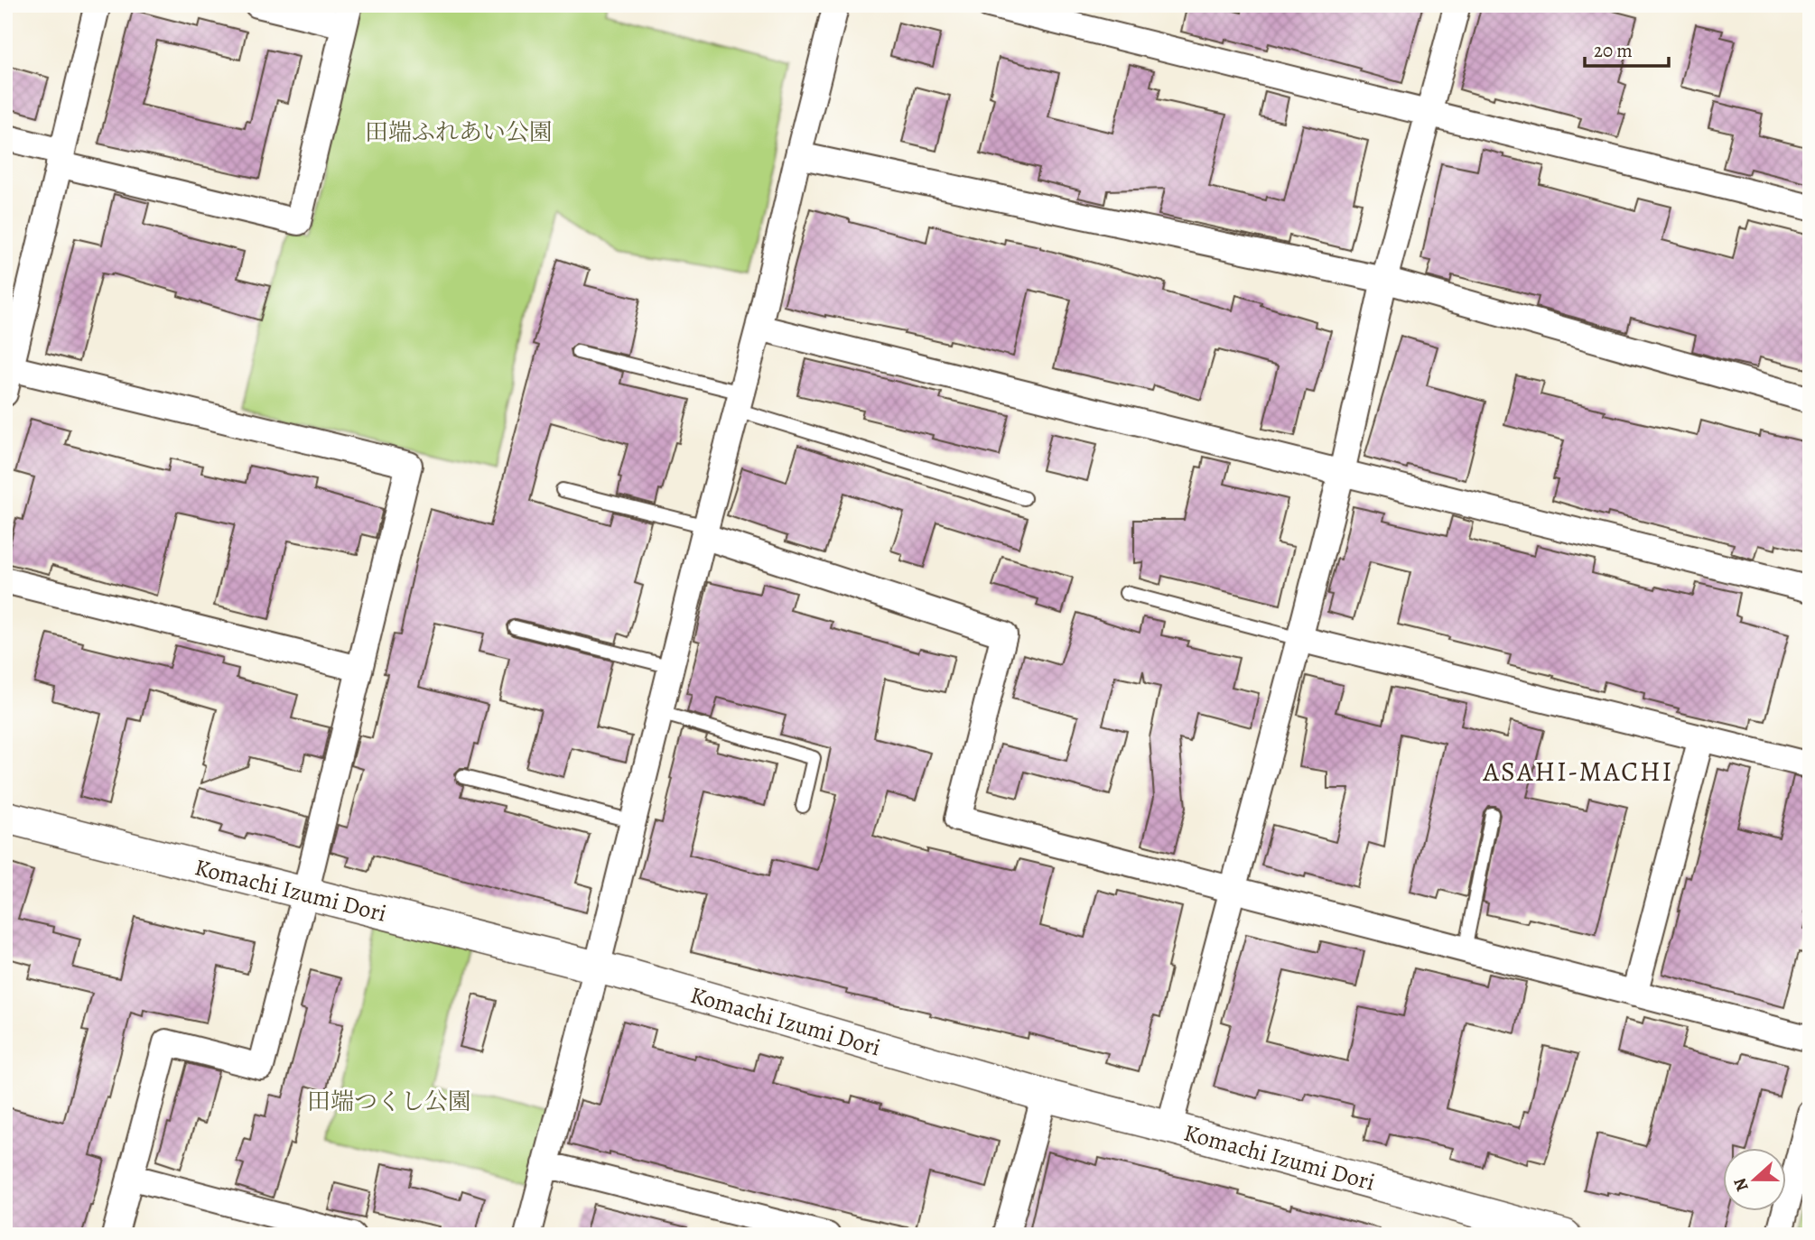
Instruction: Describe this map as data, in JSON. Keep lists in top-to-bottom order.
{
  "streets": {
    "street": ["Komachi Izumi Dori"]
  },
  "districts": ["ASAHI-MACHI"],
  "parks": ["田端ふれあい公園", "田端つくし公園"],
  "scale_bar": "20 m",
  "north": "left"
}
